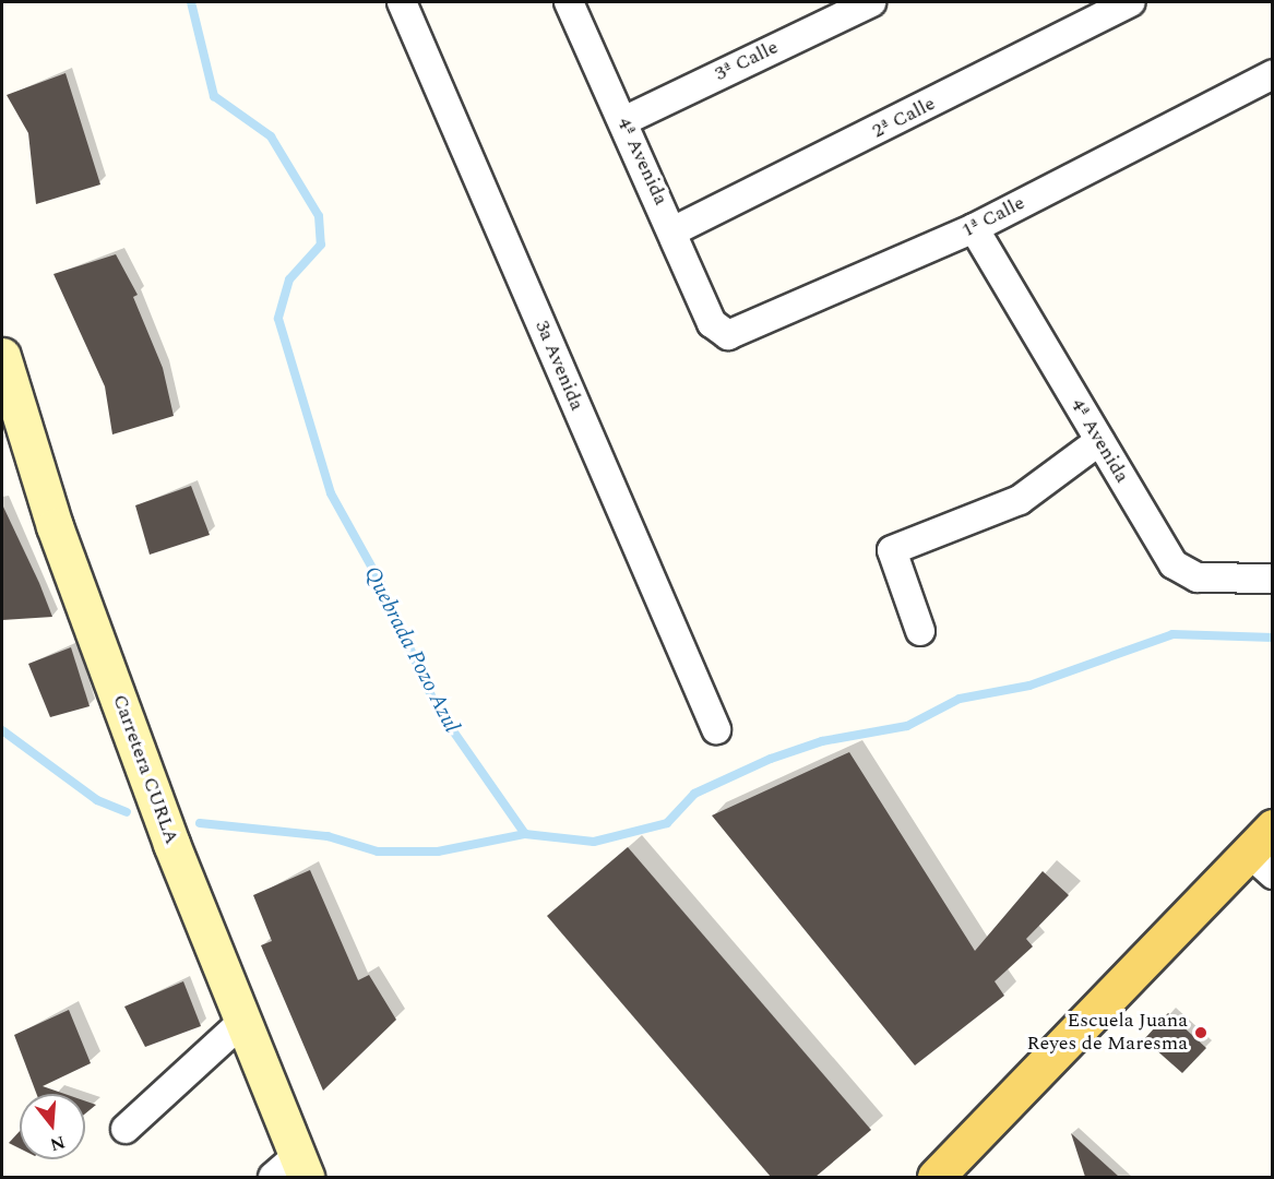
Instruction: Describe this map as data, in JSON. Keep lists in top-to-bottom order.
{
  "streets": {
    "main road": ["Carretera CURLA"],
    "street": [
      "3ª Calle",
      "2ª Calle",
      "4ª Avenida",
      "1ª Calle",
      "3a Avenida"
    ]
  },
  "crossings": [
    ["3ª Calle", "4ª Avenida"],
    ["2ª Calle", "4ª Avenida"],
    ["4ª Avenida", "1ª Calle"]
  ],
  "water": ["Quebrada Pozo Azul"],
  "places": ["Escuela Juana Reyes de Maresma"],
  "north": "bottom"
}
